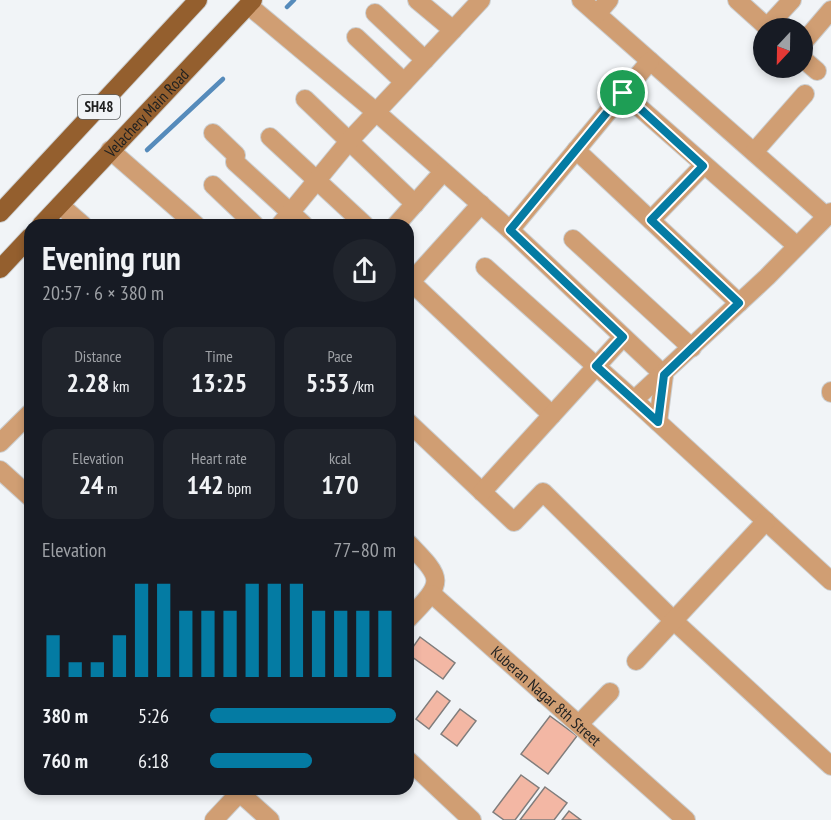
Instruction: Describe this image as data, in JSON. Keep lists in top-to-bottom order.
{
  "streets": {
    "main road": ["SH48", "Velachery Main Road"],
    "street": ["Kuberan Nagar 8th Street"]
  },
  "north": "bottom",
  "page": {
    "heading": ["Evening run", "20:57 · 6 × 380 m"],
    "stats": [
      ["Distance", "2.28 km"],
      ["Time", "13:25"],
      ["Pace", "5:53 /km"],
      ["Elevation", "24 m"],
      ["Heart rate", "142 bpm"],
      ["kcal", "170"]
    ],
    "chart": ["Elevation", "77–80 m"],
    "list": [
      {
        "name": "380 m",
        "note": "5:26"
      },
      {
        "name": "760 m",
        "note": "6:18"
      }
    ]
  }
}
